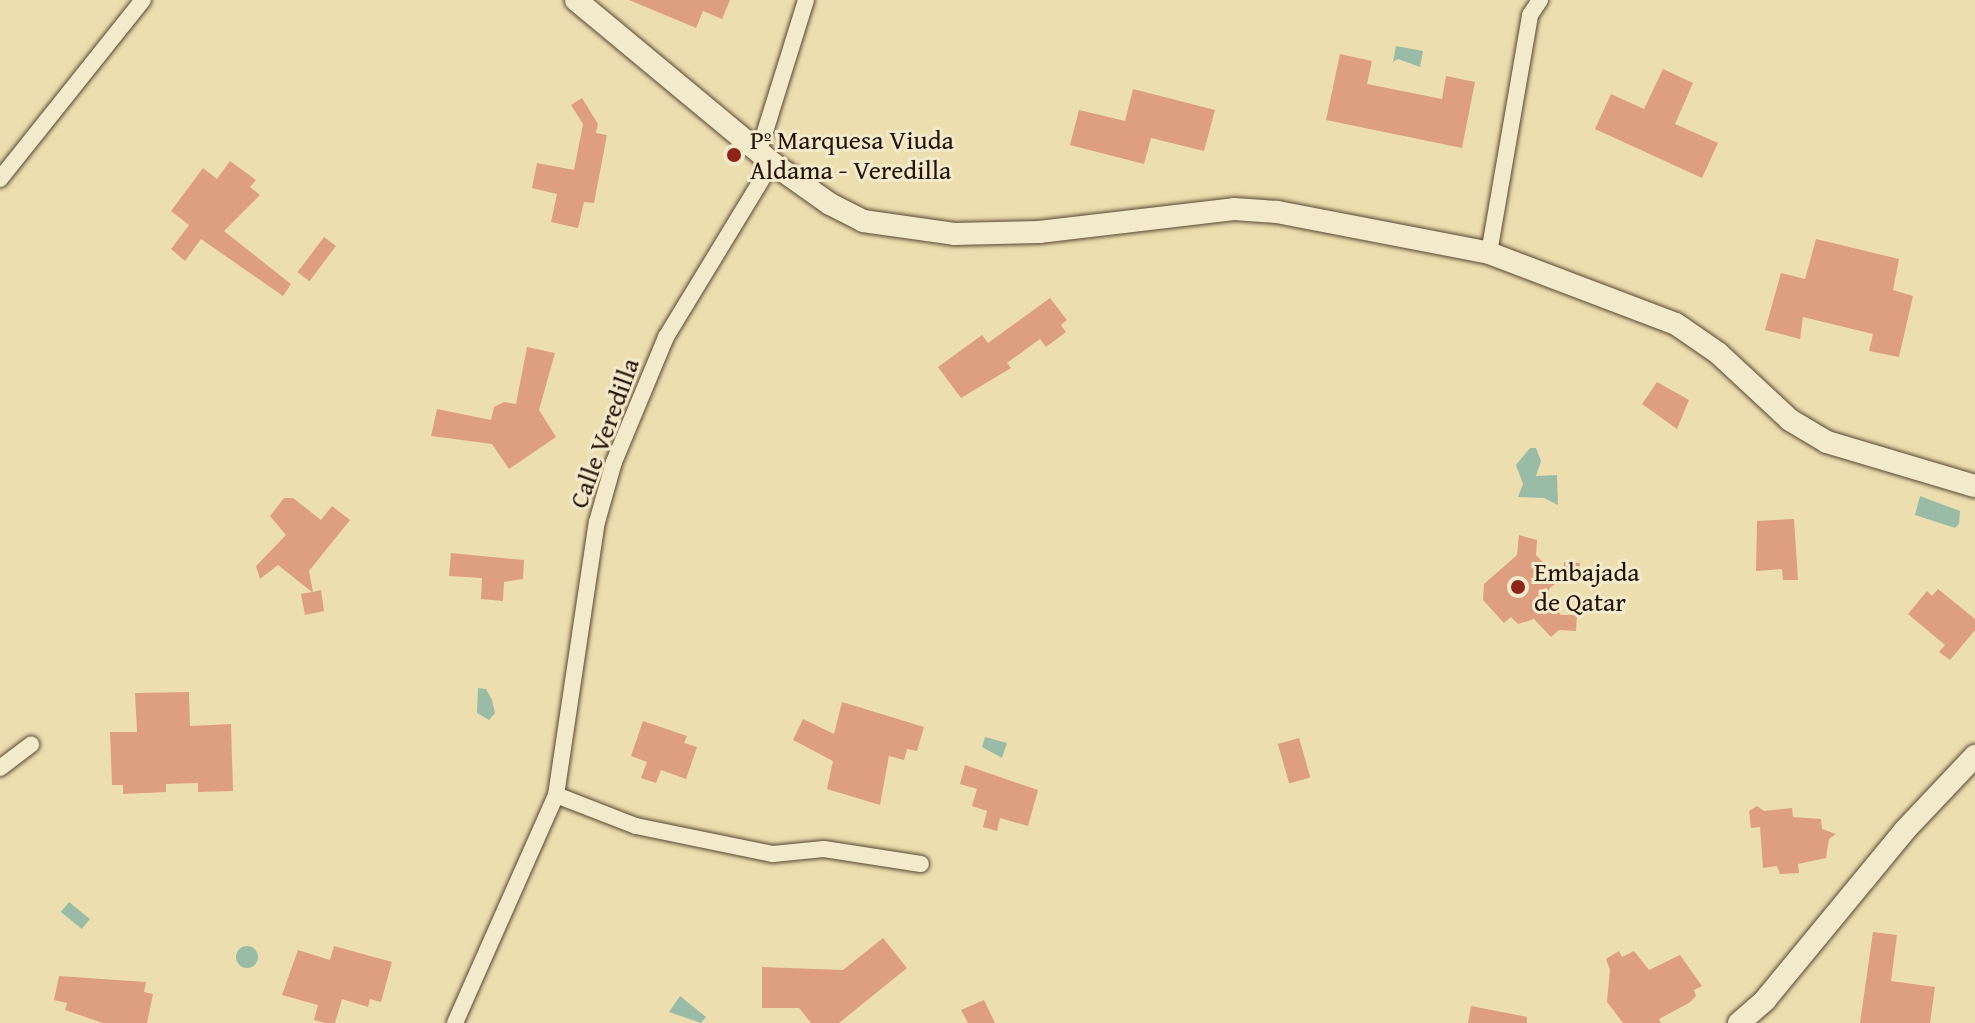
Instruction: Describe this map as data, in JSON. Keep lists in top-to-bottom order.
{
  "streets": {
    "street": ["Calle Veredilla"]
  },
  "places": ["Pº Marquesa Viuda Aldama - Veredilla", "Embajada de Qatar"]
}
